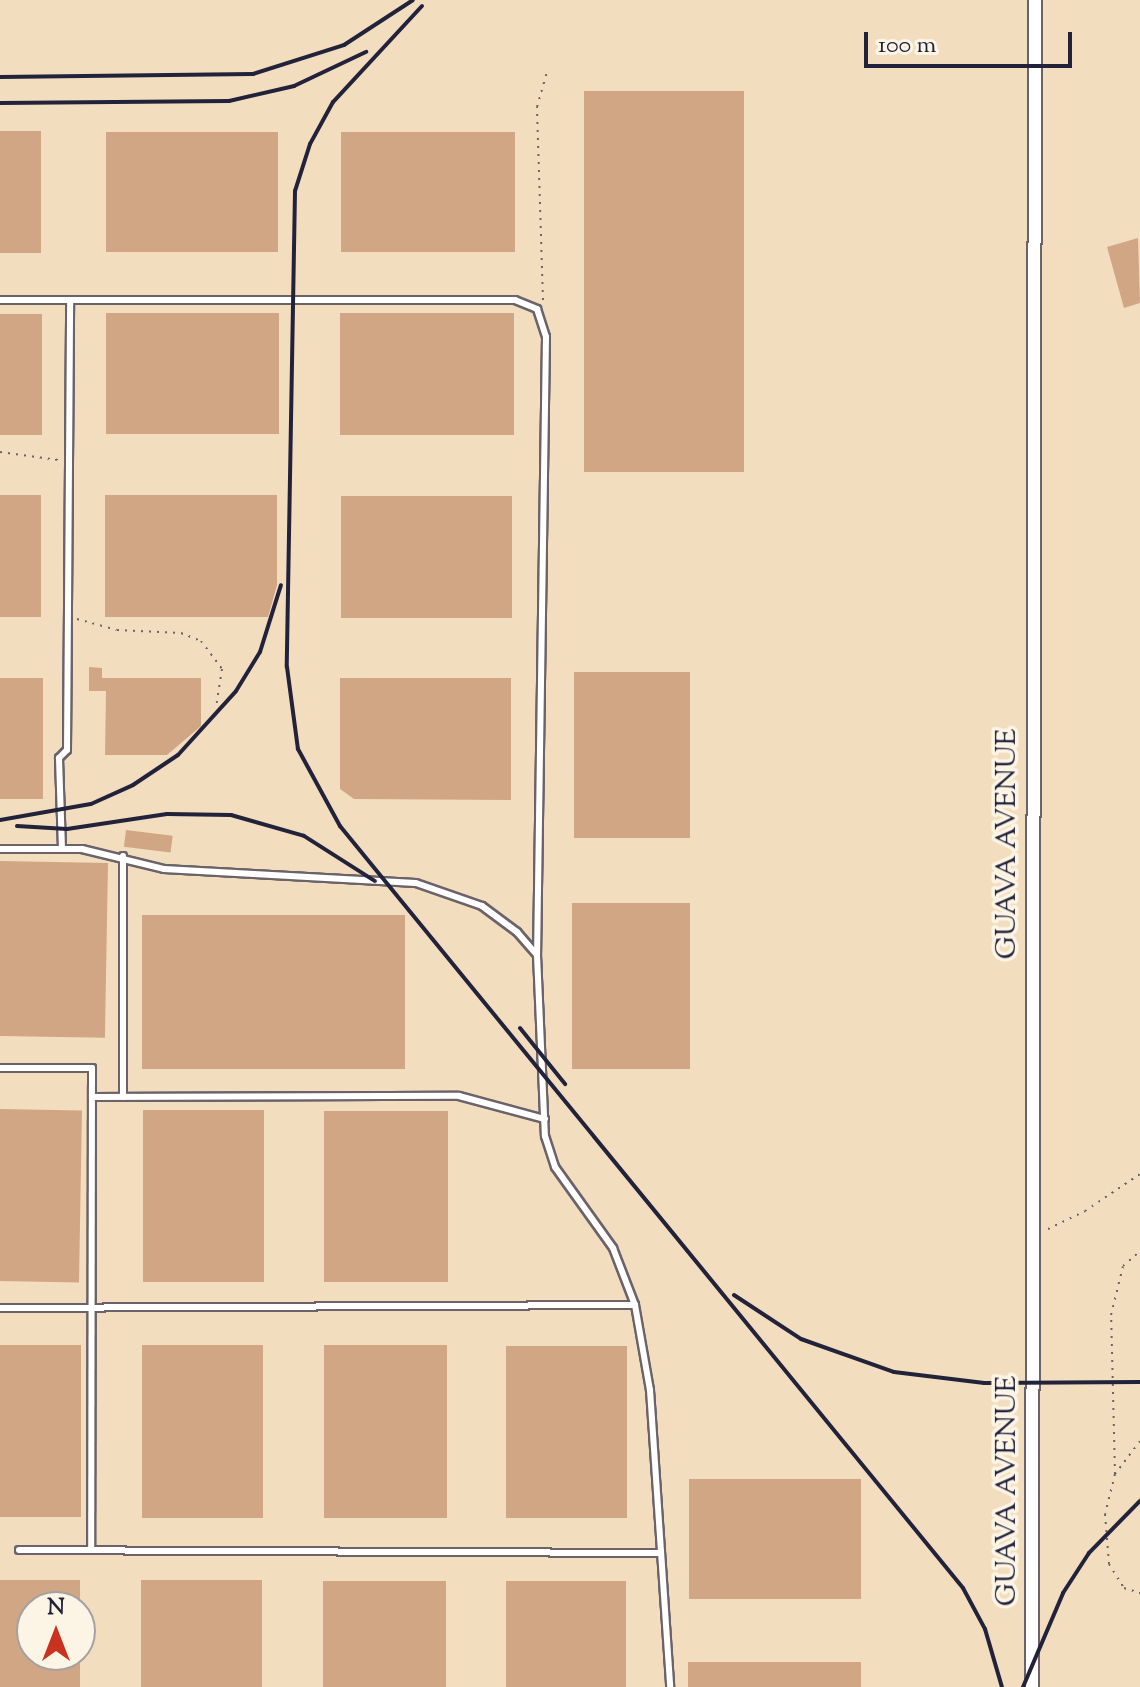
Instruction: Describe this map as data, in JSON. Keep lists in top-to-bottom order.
{
  "streets": {
    "street": ["GUAVA AVENUE"]
  },
  "scale_bar": "100 m",
  "north": "top"
}
